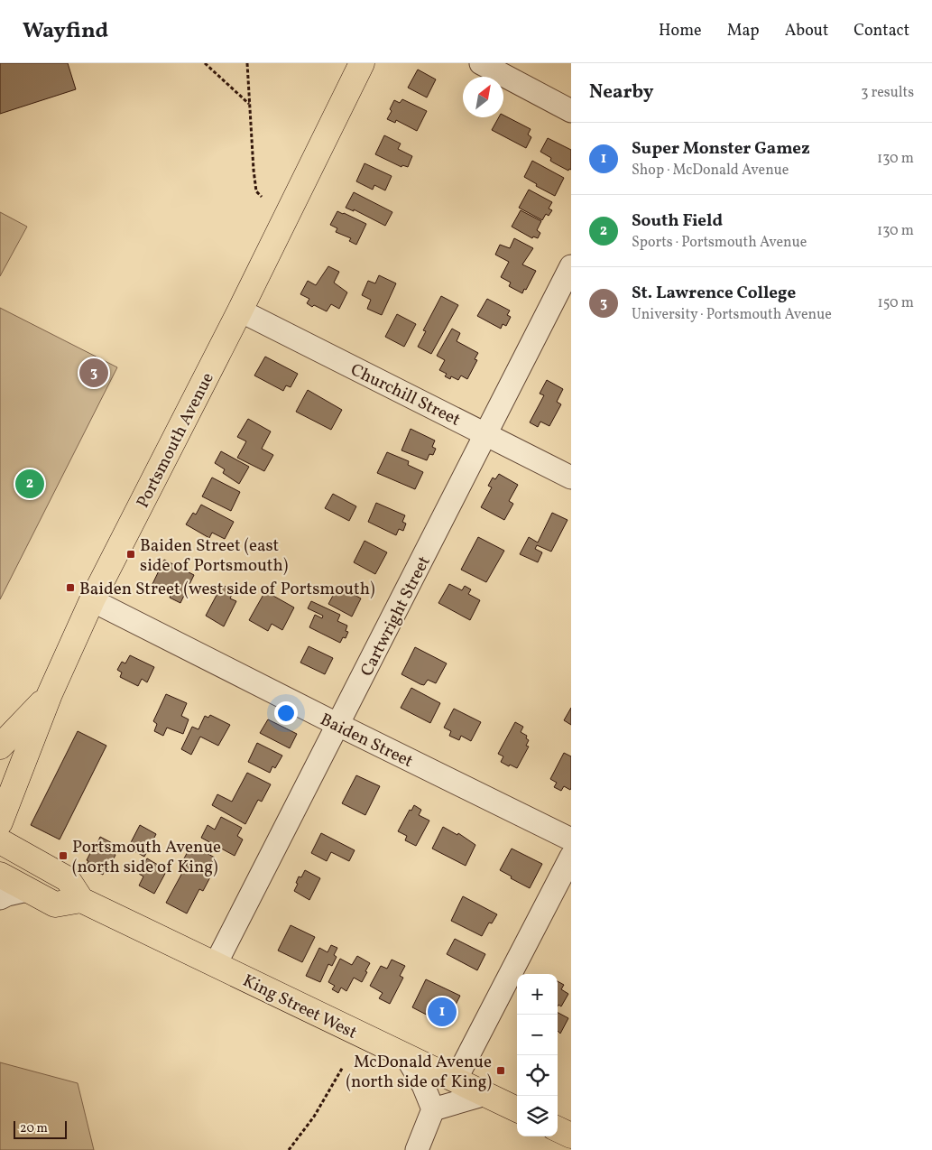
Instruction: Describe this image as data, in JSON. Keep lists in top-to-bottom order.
{
  "streets": {
    "main road": ["Portsmouth Avenue", "King Street West"],
    "street": ["Churchill Street", "Cartwright Street", "Baiden Street"]
  },
  "crossings": [
    ["Churchill Street", "Portsmouth Avenue"],
    ["Churchill Street", "Cartwright Street"],
    ["Portsmouth Avenue", "Baiden Street"],
    ["Cartwright Street", "Baiden Street"],
    ["Cartwright Street", "King Street West"]
  ],
  "places": {
    "transit": [
      "Baiden Street (east side of Portsmouth)",
      "Baiden Street (west side of Portsmouth)",
      "Portsmouth Avenue (north side of King)",
      "McDonald Avenue (north side of King)"
    ]
  },
  "scale_bar": "20 m",
  "north": "top right",
  "page": {
    "header": "Wayfind",
    "nav": [
      "Home",
      "Map",
      "About",
      "Contact"
    ],
    "heading": ["Nearby", "3 results"],
    "list": [
      {
        "mark": "1",
        "name": "Super Monster Gamez",
        "note": "Shop · McDonald Avenue",
        "value": "130 m"
      },
      {
        "mark": "2",
        "name": "South Field",
        "note": "Sports · Portsmouth Avenue",
        "value": "130 m"
      },
      {
        "mark": "3",
        "name": "St. Lawrence College",
        "note": "University · Portsmouth Avenue",
        "value": "150 m"
      }
    ],
    "pins": ["3", "2", "1"],
    "map_buttons": ["+", "−"],
    "scale": "20 m"
  }
}
